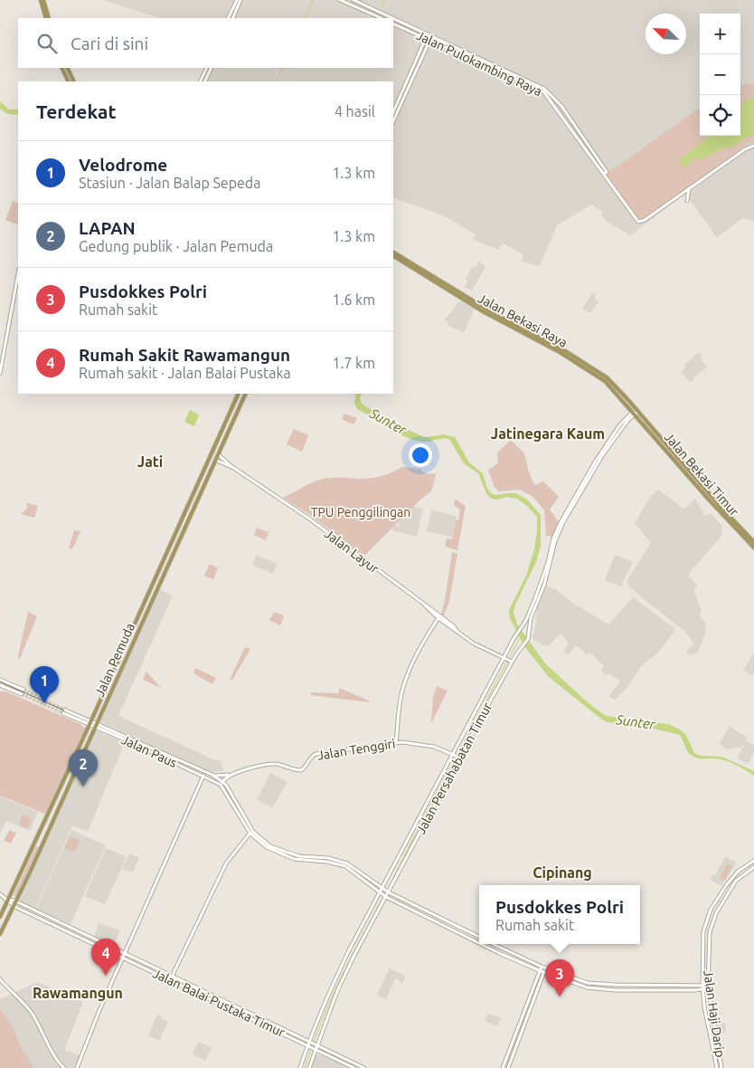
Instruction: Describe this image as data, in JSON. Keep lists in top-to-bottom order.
{
  "streets": {
    "main road": ["Jalan Bekasi Raya", "Jalan Bekasi Timur", "Jalan Pemuda"],
    "street": [
      "Jalan Pulokambing Raya",
      "Jalan Layur",
      "Jalan Tenggiri",
      "Jalan Paus",
      "Jalan Persahabatan Timur",
      "Jalan Balai Pustaka Timur",
      "Jalan Haji Darip"
    ]
  },
  "crossings": [
    ["Jalan Bekasi Raya", "Jalan Bekasi Timur"],
    ["Jalan Layur", "Jalan Pemuda"],
    ["Jalan Layur", "Jalan Persahabatan Timur"],
    ["Jalan Pemuda", "Jalan Paus"],
    ["Jalan Tenggiri", "Jalan Paus"],
    ["Jalan Tenggiri", "Jalan Persahabatan Timur"]
  ],
  "districts": [
    "Jatinegara Kaum",
    "Jati",
    "Cipinang",
    "Rawamangun"
  ],
  "water": ["Sunter"],
  "parks": ["TPU Penggilingan"],
  "north": "top left",
  "page": {
    "map_buttons": ["+", "−"],
    "search": "Cari di sini",
    "heading": ["Terdekat", "4 hasil"],
    "list": [
      {
        "mark": "1",
        "name": "Velodrome",
        "note": "Stasiun · Jalan Balap Sepeda",
        "value": "1.3 km"
      },
      {
        "mark": "2",
        "name": "LAPAN",
        "note": "Gedung publik · Jalan Pemuda",
        "value": "1.3 km"
      },
      {
        "mark": "3",
        "name": "Pusdokkes Polri",
        "note": "Rumah sakit",
        "value": "1.6 km"
      },
      {
        "mark": "4",
        "name": "Rumah Sakit Rawamangun",
        "note": "Rumah sakit · Jalan Balai Pustaka",
        "value": "1.7 km"
      }
    ],
    "pins": [
      "1",
      "2",
      "4",
      "3"
    ],
    "popup": ["Pusdokkes Polri", "Rumah sakit"]
  }
}
